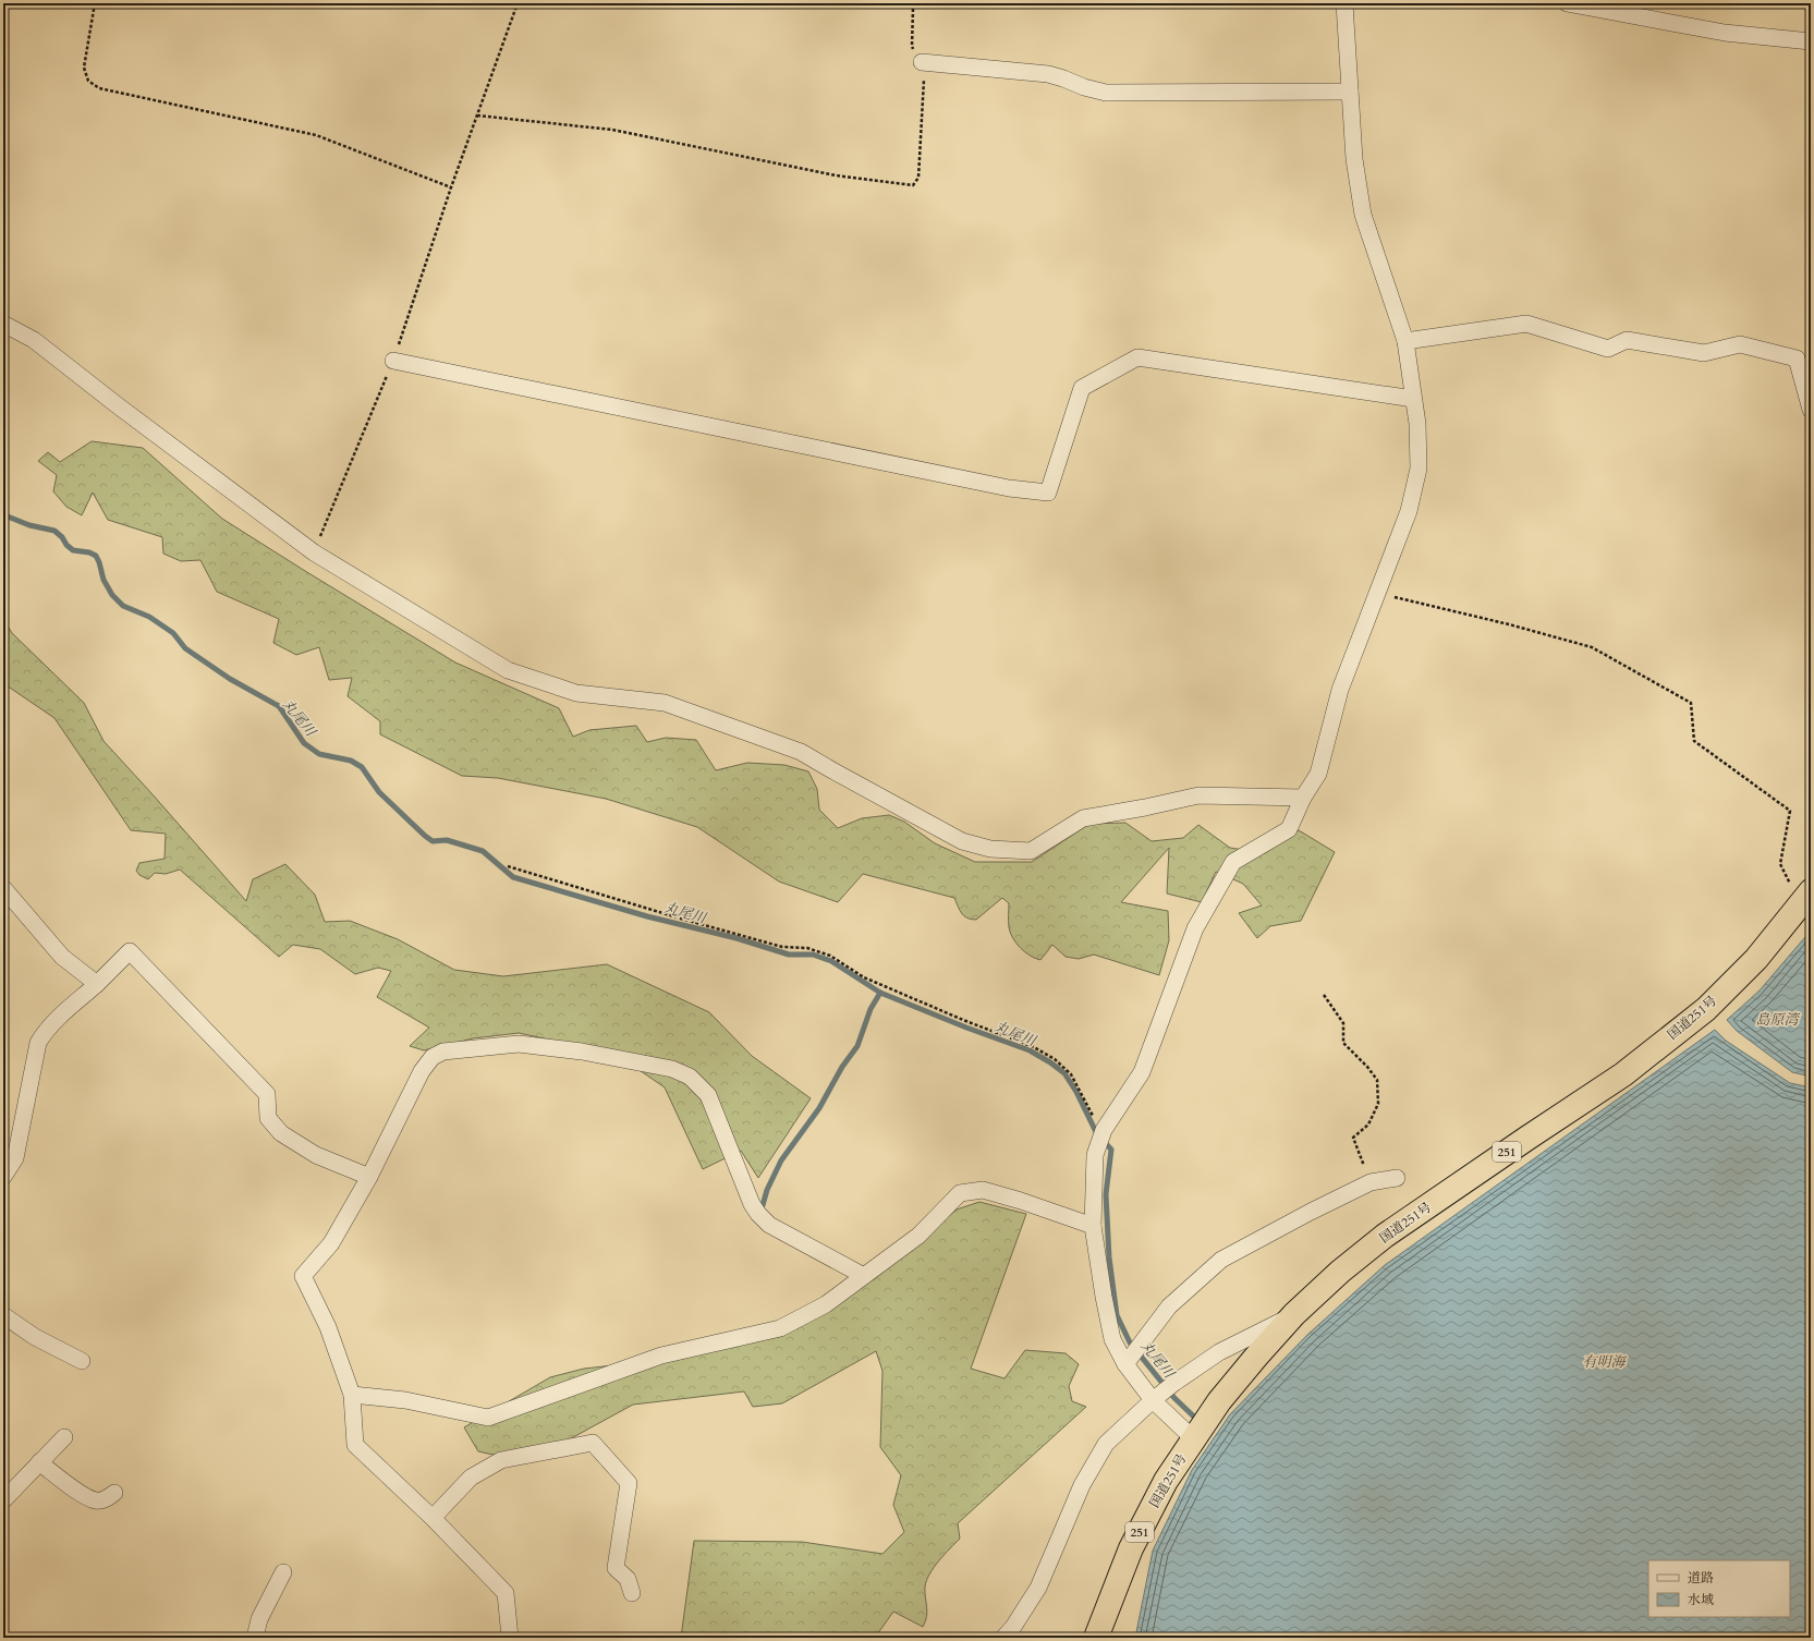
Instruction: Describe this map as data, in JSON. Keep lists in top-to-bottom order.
{
  "streets": {
    "highway": ["国道251号", "251"]
  },
  "water": ["丸尾川", "島原湾", "有明海"],
  "legend": ["道路", "水域"]
}
